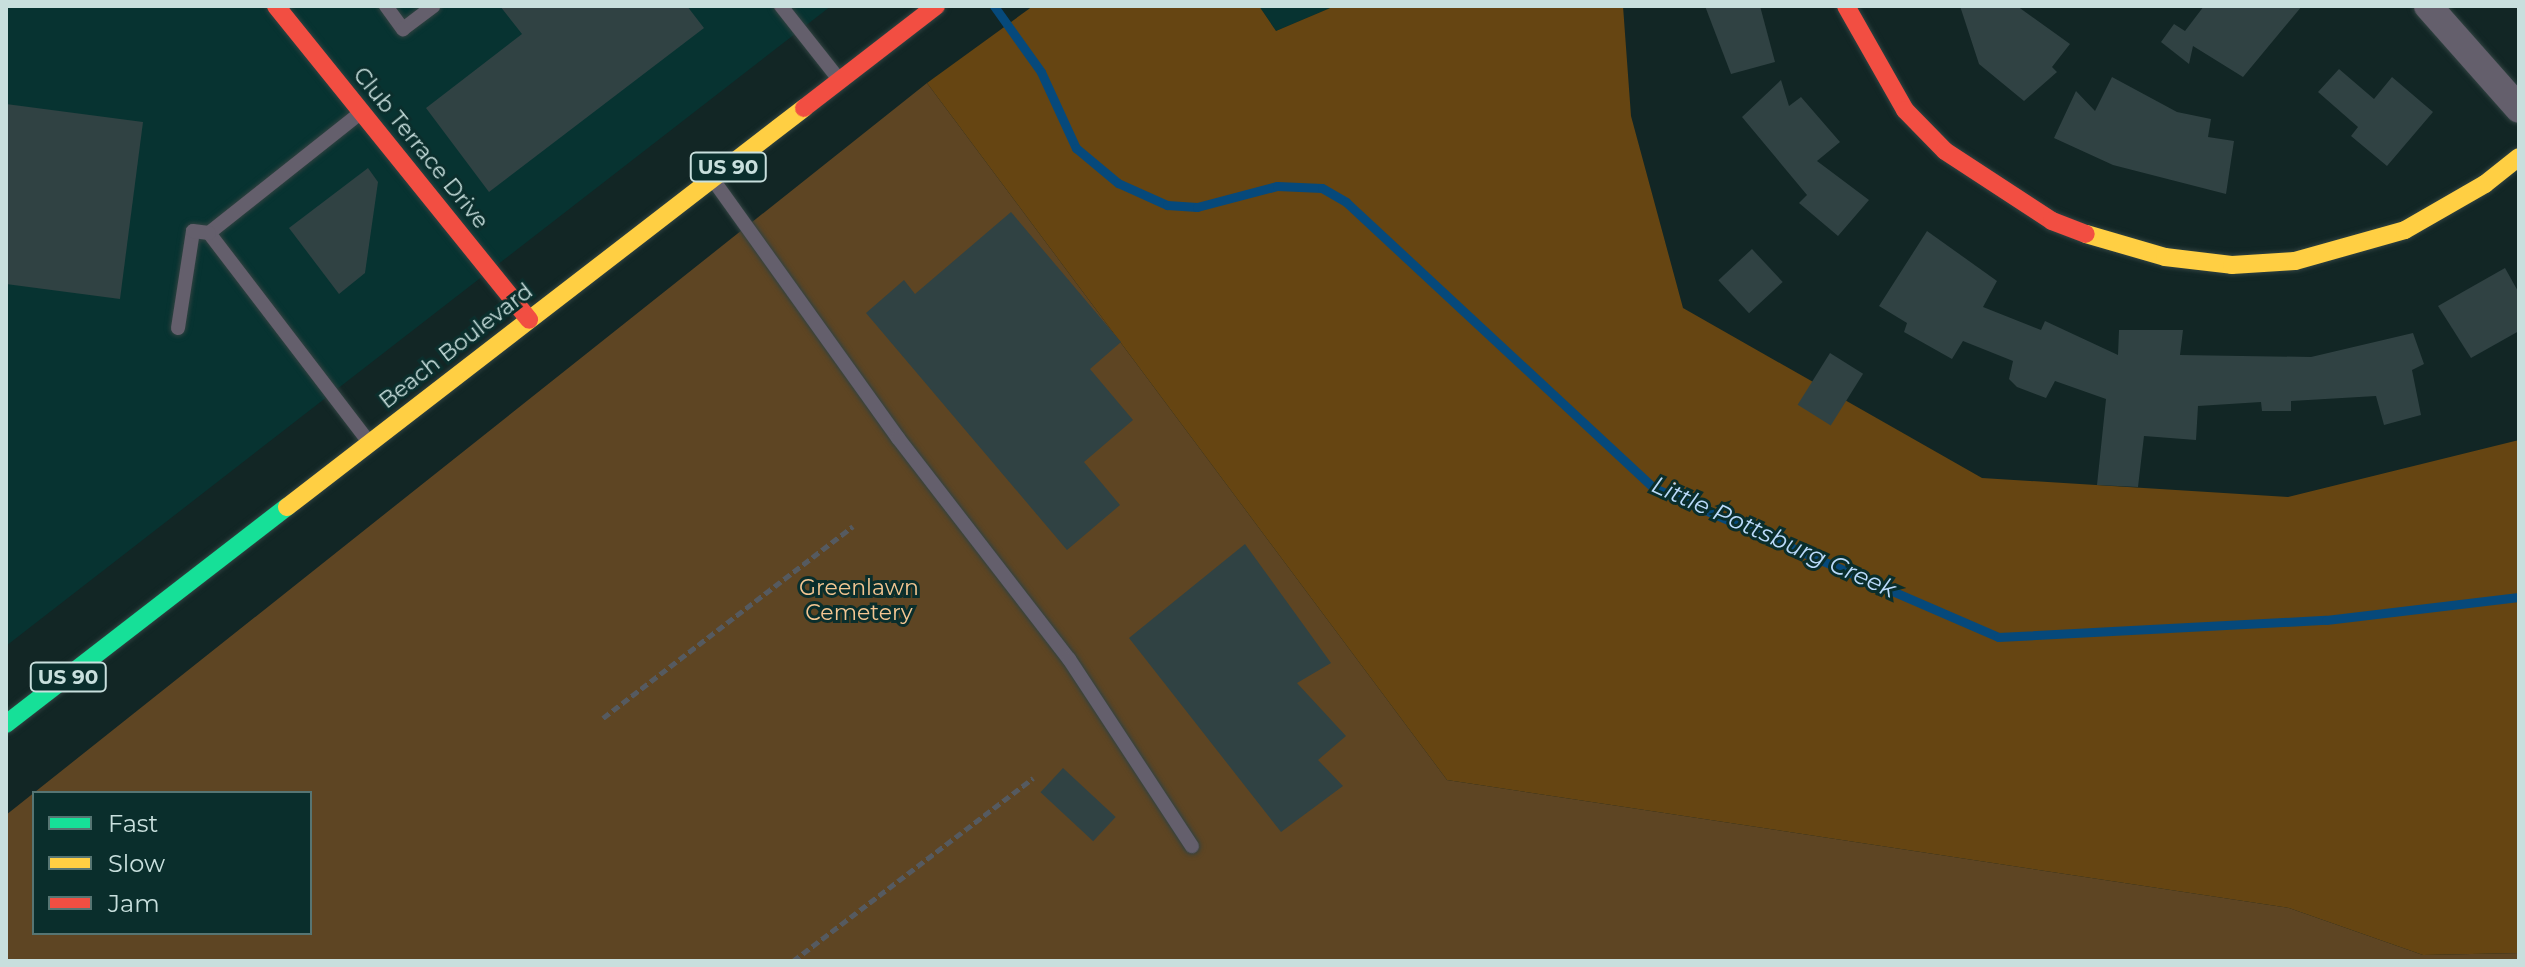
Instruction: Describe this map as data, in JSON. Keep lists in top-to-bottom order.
{
  "streets": {
    "main road": ["Club Terrace Drive", "US 90", "Beach Boulevard"]
  },
  "crossings": [
    ["Club Terrace Drive", "Beach Boulevard"]
  ],
  "water": ["Little Pottsburg Creek"],
  "parks": ["Greenlawn Cemetery"],
  "legend": ["Fast", "Slow", "Jam"]
}
